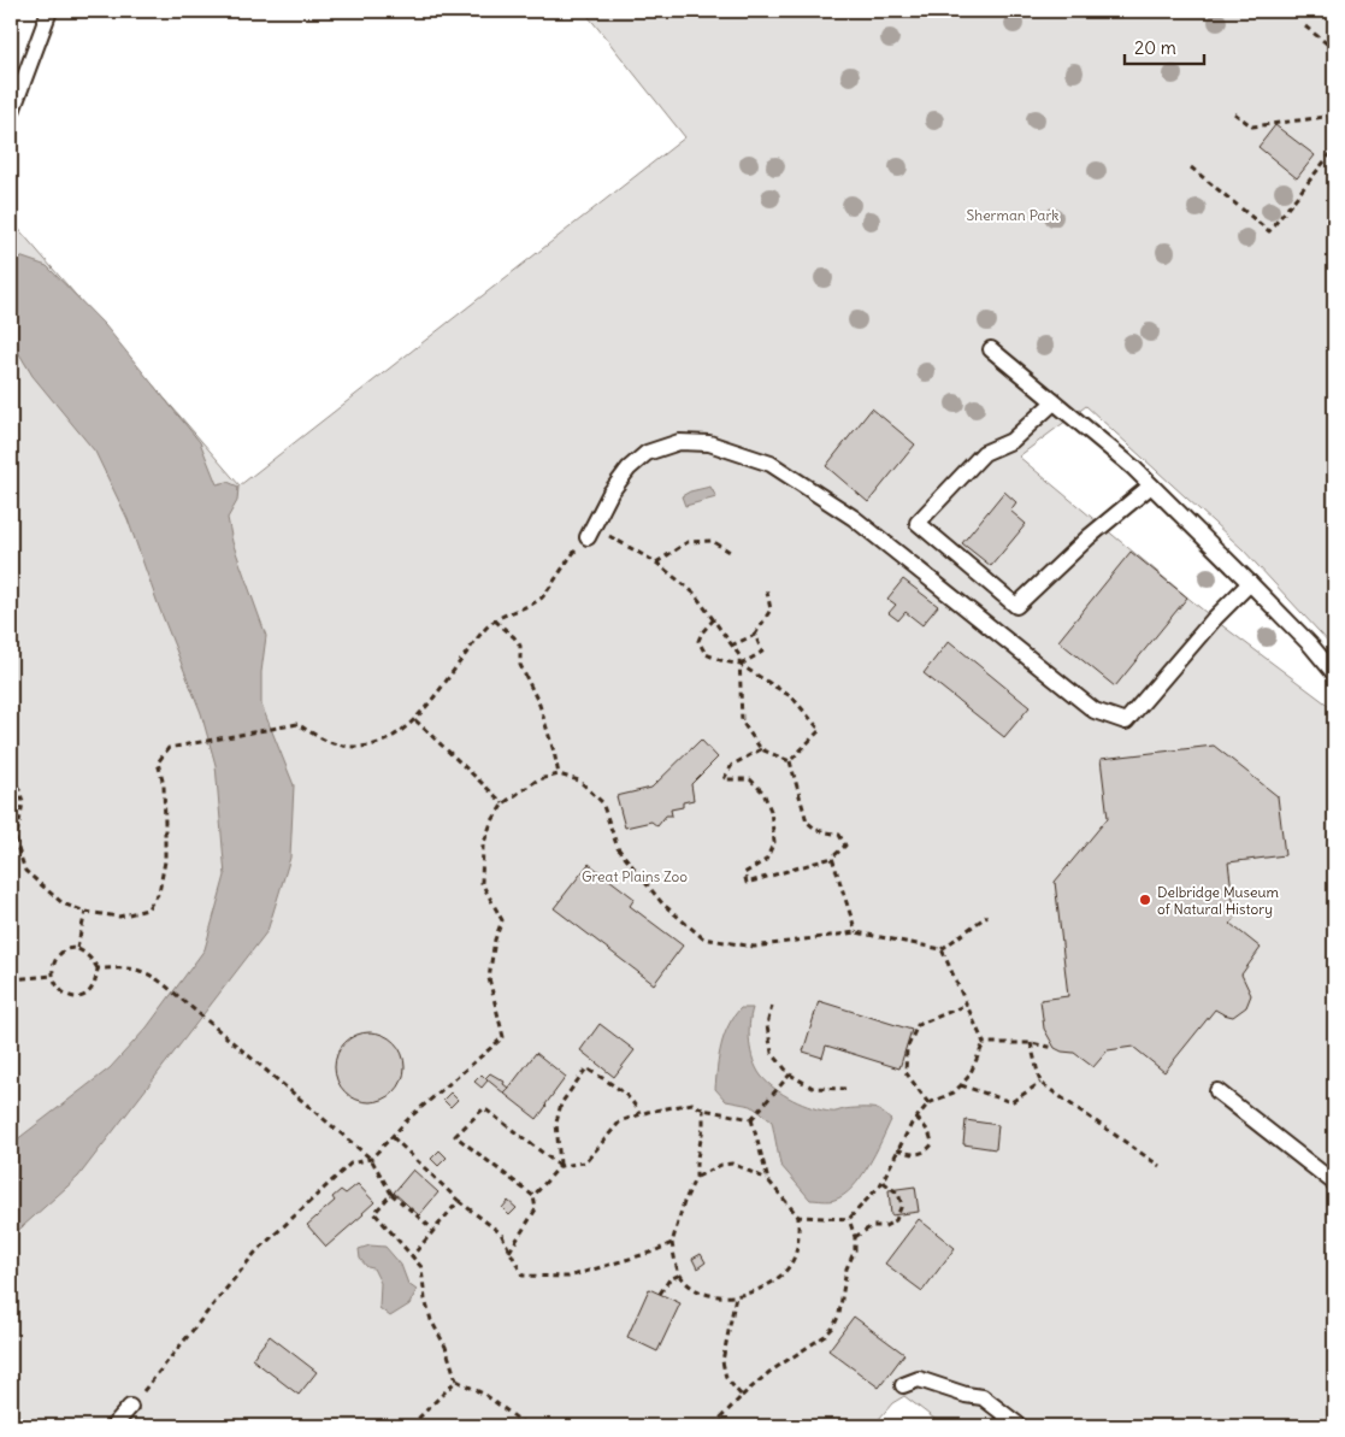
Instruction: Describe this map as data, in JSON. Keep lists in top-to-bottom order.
{
  "parks": ["Sherman Park", "Great Plains Zoo"],
  "places": ["Delbridge Museum of Natural History"],
  "scale_bar": "20 m"
}
